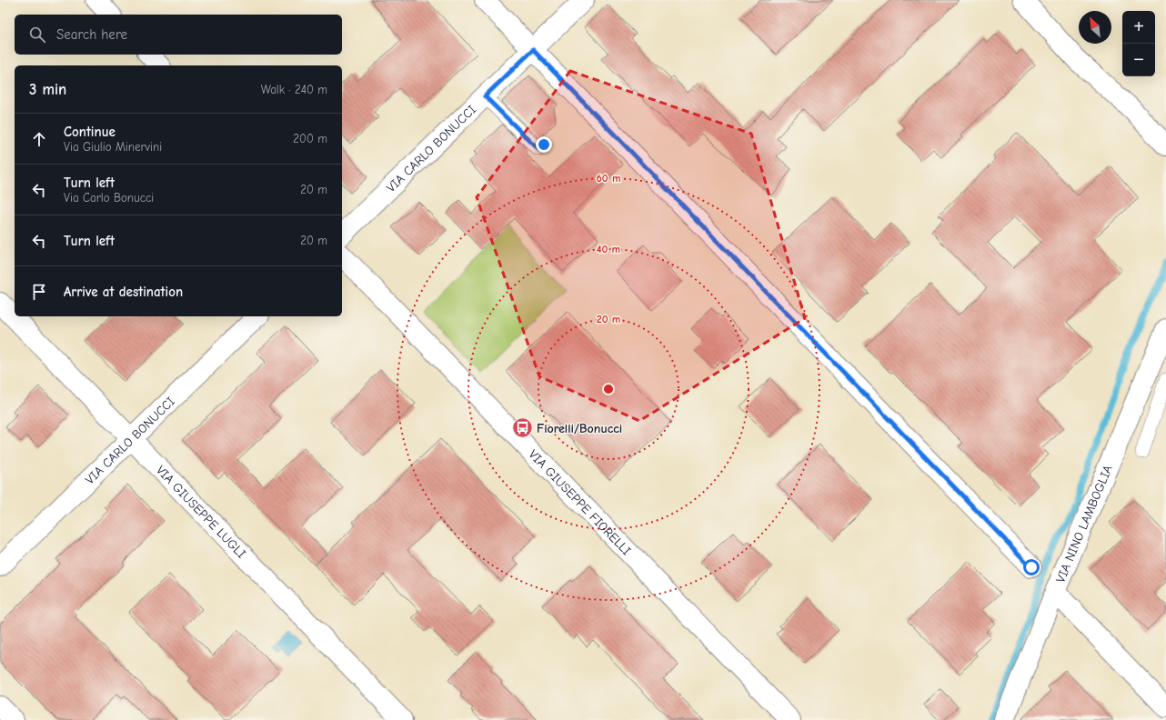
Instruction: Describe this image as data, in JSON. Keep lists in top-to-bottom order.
{
  "streets": {
    "street": [
      "VIA CARLO BONUCCI",
      "VIA GIUSEPPE FIORELLI",
      "VIA GIUSEPPE LUGLI",
      "VIA NINO LAMBOGLIA"
    ]
  },
  "crossings": [
    ["VIA CARLO BONUCCI", "VIA GIUSEPPE LUGLI"]
  ],
  "places": {
    "bus stop": ["Fiorelli/Bonucci"]
  },
  "north": "top left",
  "page": {
    "map_buttons": ["+", "−"],
    "search": "Search here",
    "heading": ["3 min", "Walk · 240 m"],
    "list": [
      ["Continue", "Via Giulio Minervini", "200 m"],
      ["Turn left", "Via Carlo Bonucci", "20 m"],
      ["Turn left", "20 m"],
      "Arrive at destination"
    ]
  },
  "rings": ["60 m", "40 m", "20 m"]
}
